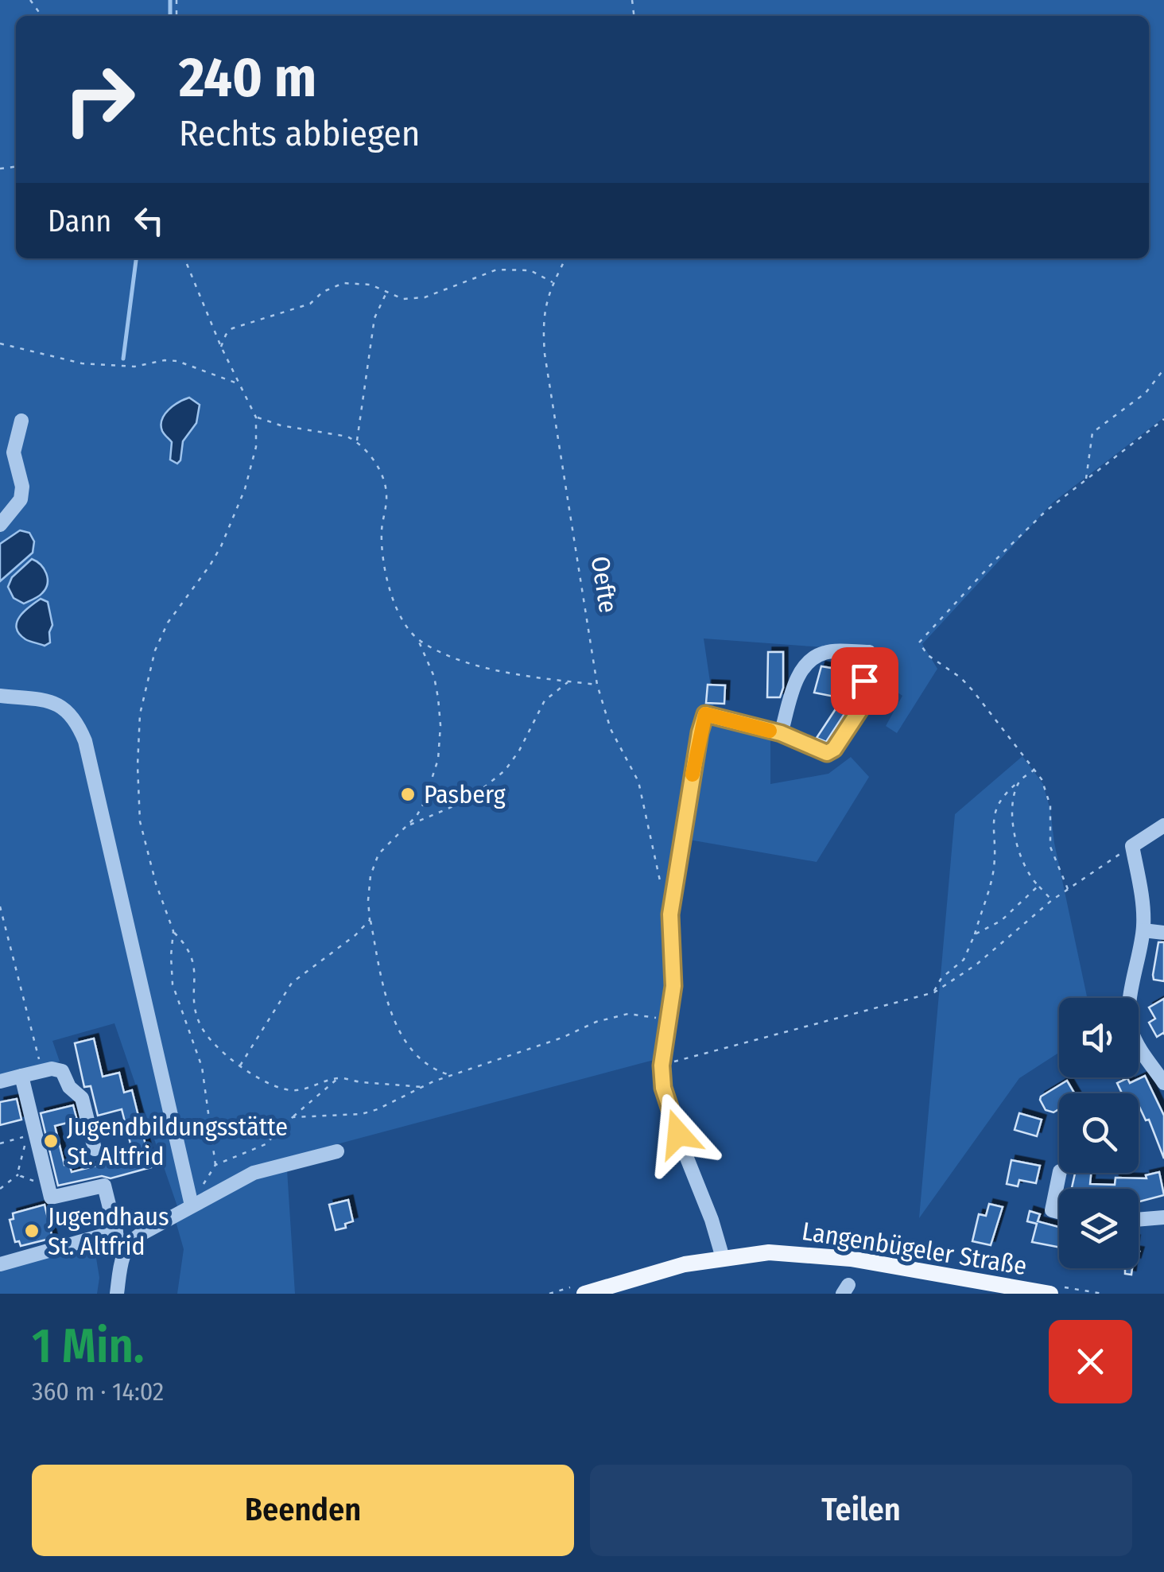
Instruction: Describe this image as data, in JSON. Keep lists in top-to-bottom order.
{
  "streets": {
    "main road": ["Langenbügeler Straße"],
    "path": ["Oefte"]
  },
  "places": ["Pasberg", "Jugendbildungsstätte St. Altfrid", "Jugendhaus St. Altfrid"],
  "page": {
    "turn": ["240 m", "Rechts abbiegen"],
    "then": "Dann",
    "heading": ["1 Min.", "360 m · 14:02"],
    "buttons": ["Beenden", "Teilen"]
  }
}
